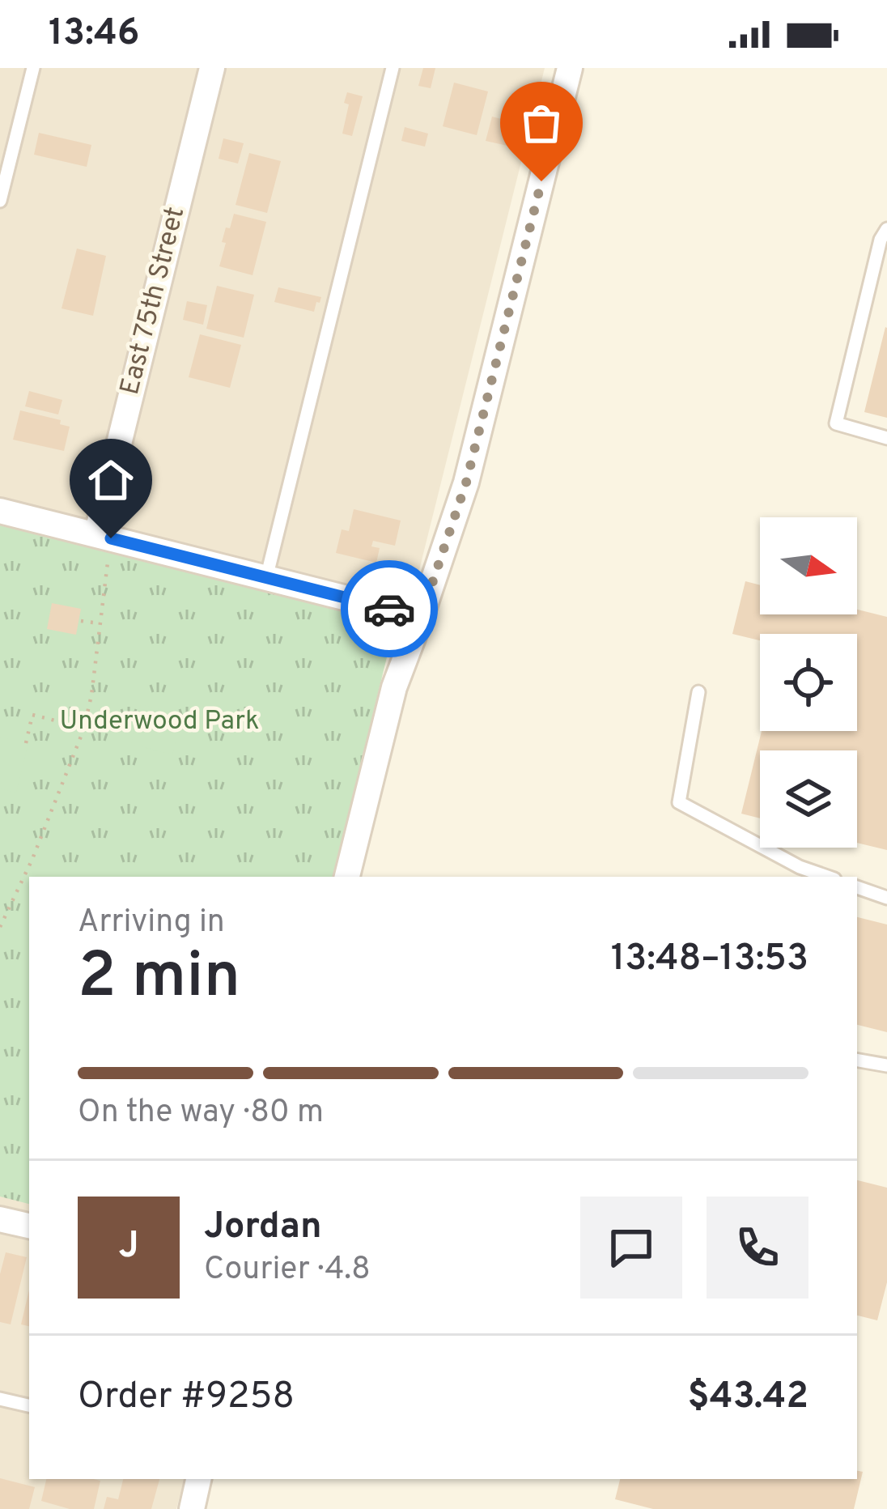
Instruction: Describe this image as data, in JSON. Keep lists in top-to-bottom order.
{
  "streets": {
    "street": ["East 75th Street"]
  },
  "parks": ["Underwood Park"],
  "north": "right",
  "page": {
    "status": "13:46",
    "heading": ["2 min", "Arriving in", "13:48–13:53"],
    "panel": [
      "Jordan",
      "Courier · 4.8",
      "Order #9258",
      "$43.42"
    ],
    "bar": "On the way · 80 m",
    "round": "J"
  }
}
